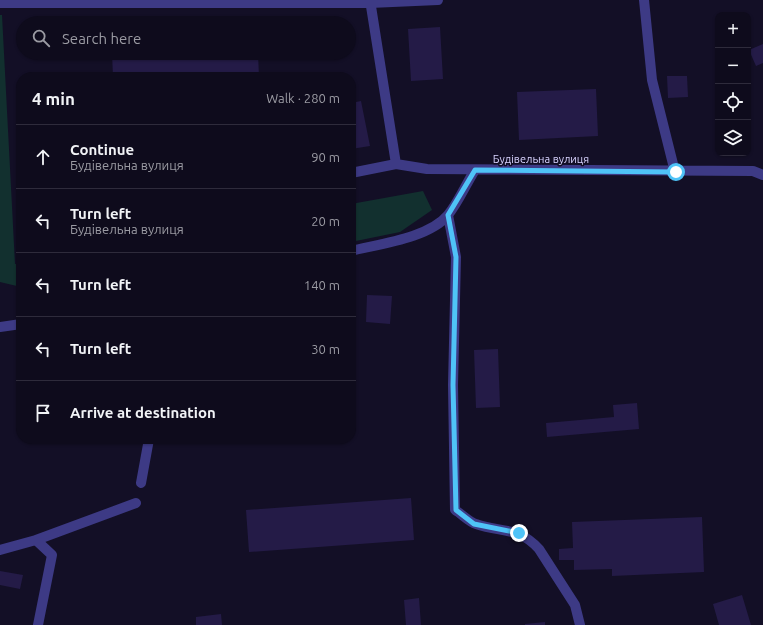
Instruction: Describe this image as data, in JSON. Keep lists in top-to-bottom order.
{
  "streets": {
    "street": ["Будівельна вулиця"]
  },
  "page": {
    "map_buttons": ["+", "−"],
    "search": "Search here",
    "heading": ["4 min", "Walk · 280 m"],
    "list": [
      ["Continue", "Будівельна вулиця", "90 m"],
      ["Turn left", "Будівельна вулиця", "20 m"],
      ["Turn left", "140 m"],
      ["Turn left", "30 m"],
      "Arrive at destination"
    ]
  }
}
